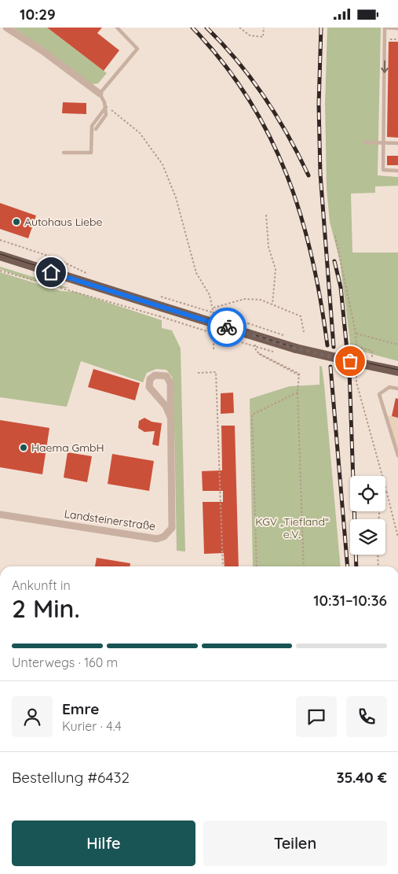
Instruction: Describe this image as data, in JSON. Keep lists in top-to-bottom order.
{
  "streets": {
    "street": ["Landsteinerstraße"]
  },
  "parks": ["KGV „Tiefland“ e.V."],
  "places": ["Autohaus Liebe", "Haema GmbH"],
  "page": {
    "status": "10:29",
    "heading": ["2 Min.", "Ankunft in", "10:31–10:36"],
    "panel": [
      "Emre",
      "Kurier · 4.4",
      "Bestellung #6432",
      "35.40 €"
    ],
    "bar": "Unterwegs · 160 m",
    "buttons": ["Hilfe", "Teilen"]
  }
}
